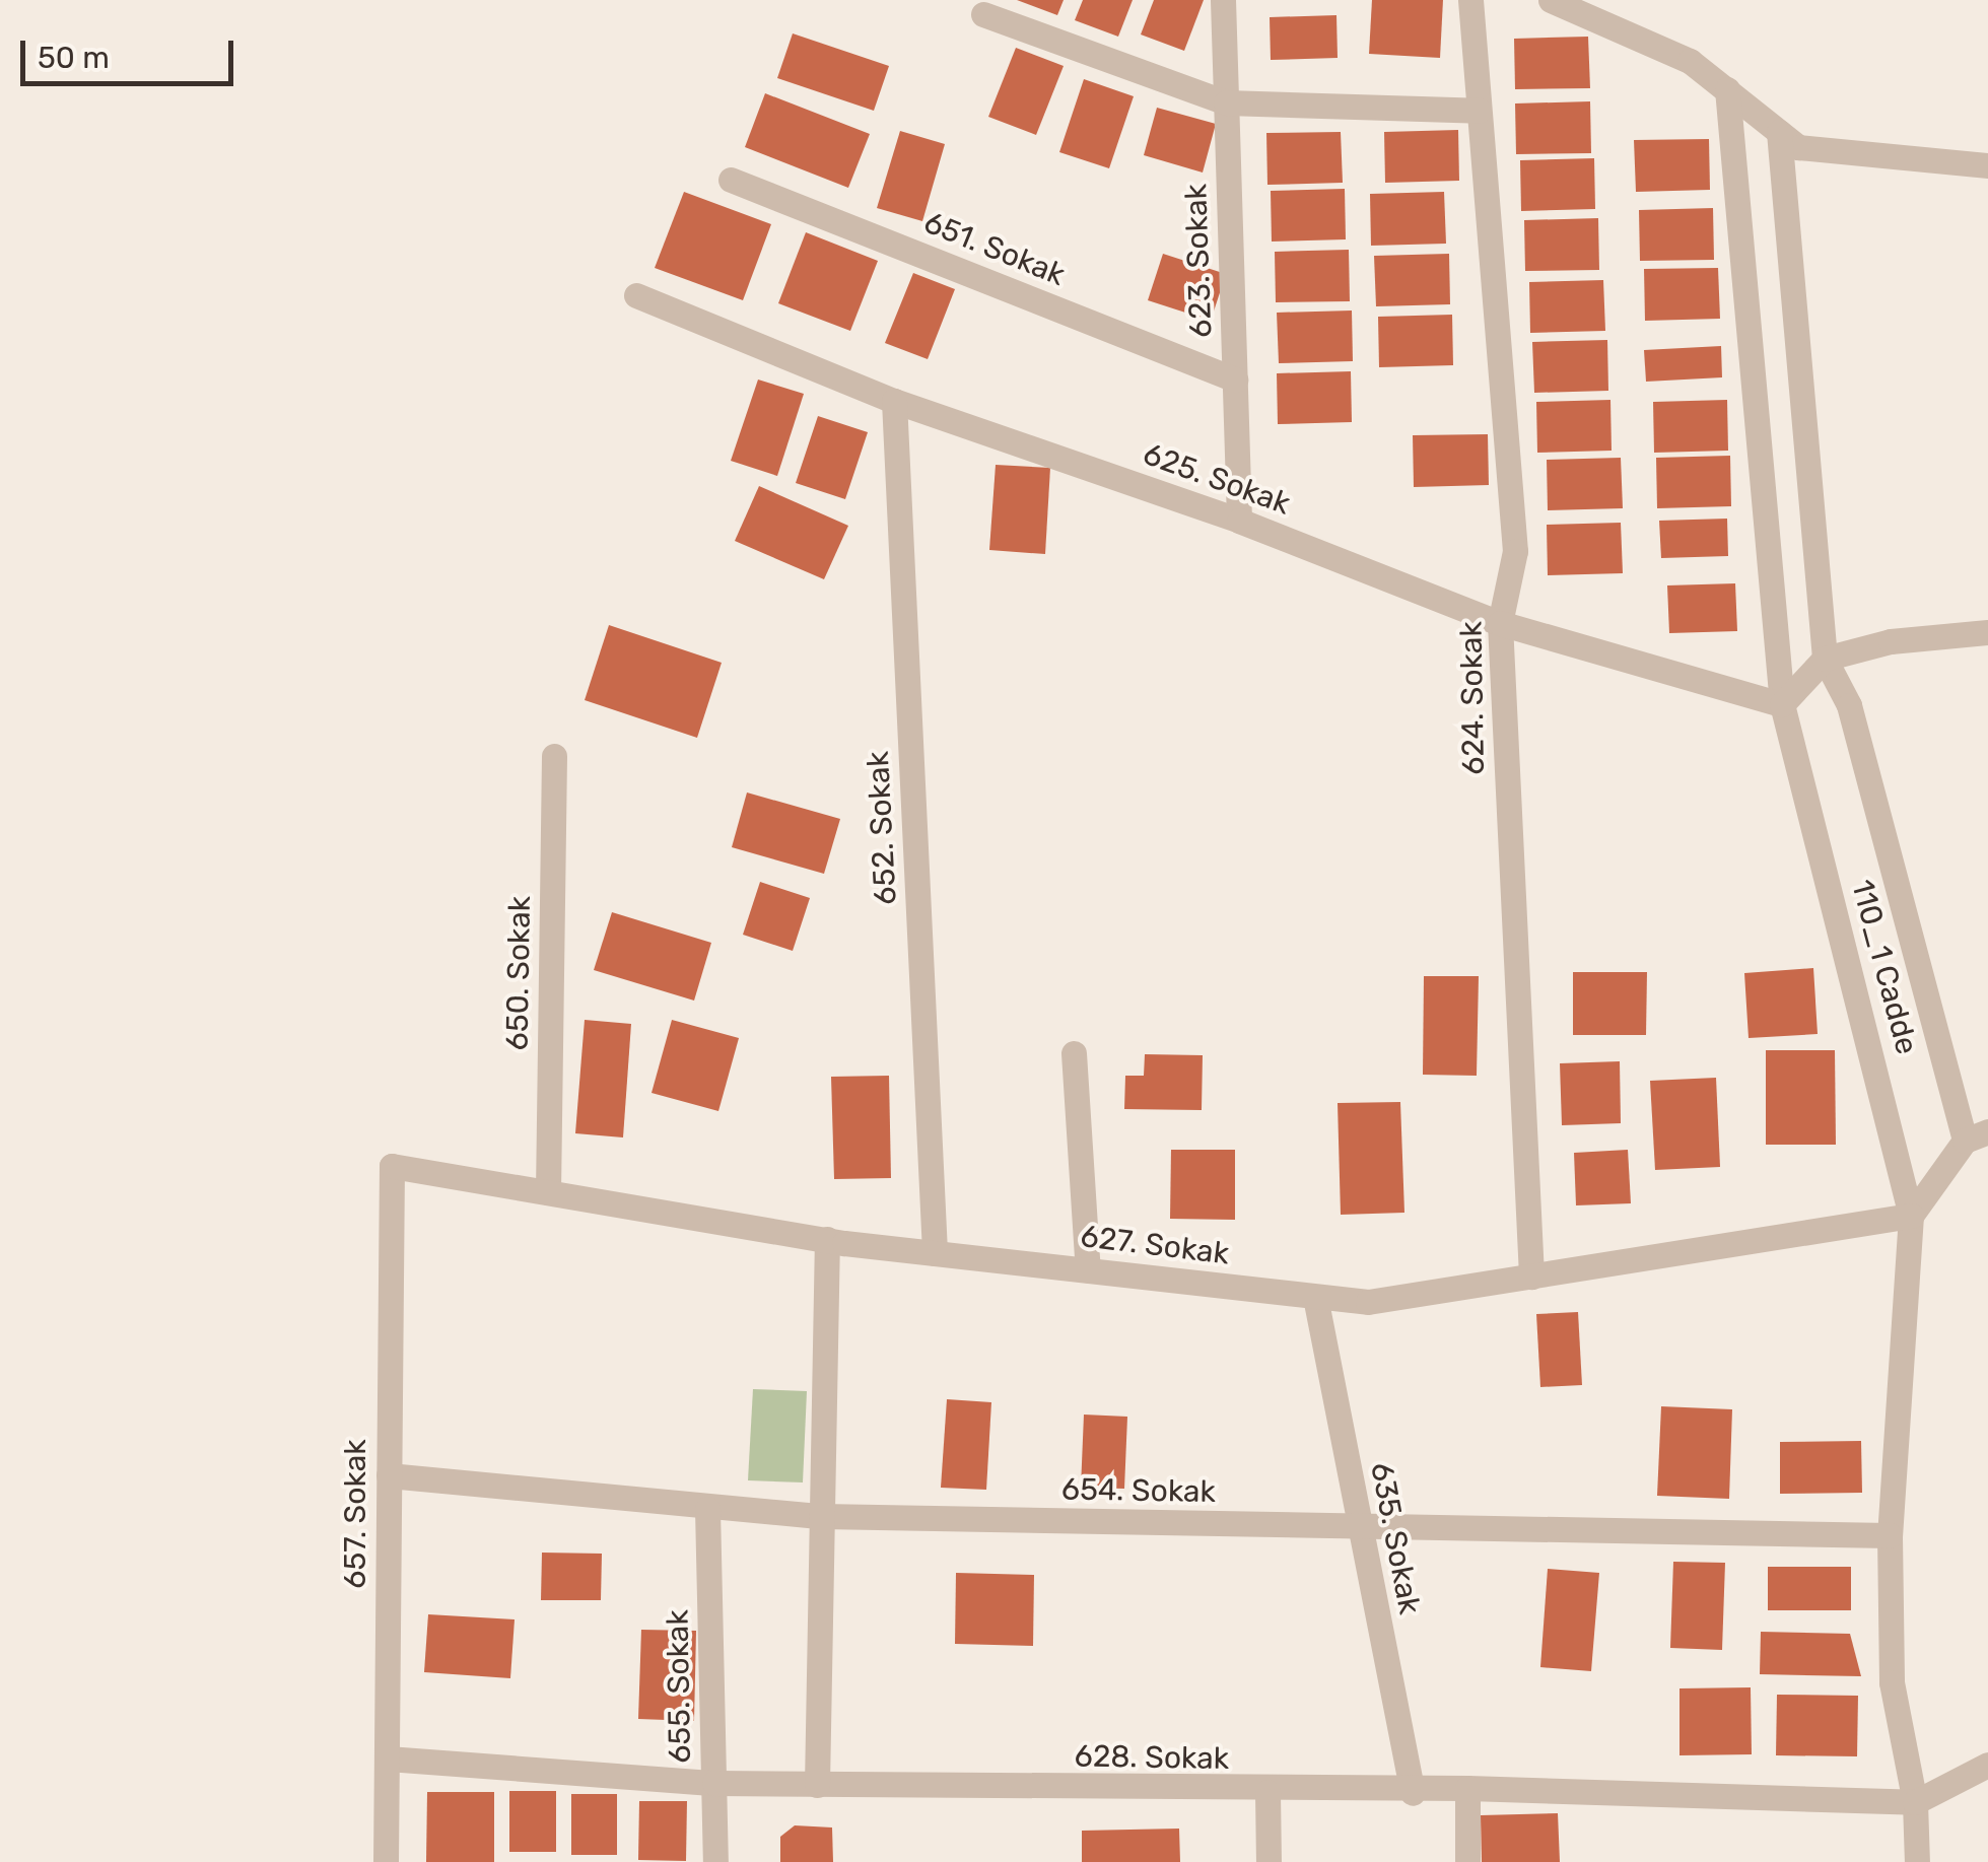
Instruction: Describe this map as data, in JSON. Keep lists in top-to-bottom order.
{
  "streets": {
    "street": [
      "651. Sokak",
      "623. Sokak",
      "625. Sokak",
      "624. Sokak",
      "652. Sokak",
      "110_1 Cadde",
      "650. Sokak",
      "627. Sokak",
      "654. Sokak",
      "657. Sokak",
      "635. Sokak",
      "655. Sokak",
      "628. Sokak"
    ]
  },
  "crossings": [
    ["651. Sokak", "623. Sokak"],
    ["623. Sokak", "625. Sokak"],
    ["625. Sokak", "624. Sokak"],
    ["625. Sokak", "652. Sokak"],
    ["625. Sokak", "110_1 Cadde"],
    ["624. Sokak", "627. Sokak"],
    ["652. Sokak", "627. Sokak"],
    ["110_1 Cadde", "627. Sokak"],
    ["110_1 Cadde", "654. Sokak"],
    ["110_1 Cadde", "628. Sokak"],
    ["650. Sokak", "627. Sokak"],
    ["627. Sokak", "657. Sokak"],
    ["627. Sokak", "635. Sokak"],
    ["654. Sokak", "657. Sokak"],
    ["654. Sokak", "635. Sokak"],
    ["654. Sokak", "655. Sokak"],
    ["657. Sokak", "628. Sokak"],
    ["635. Sokak", "628. Sokak"],
    ["655. Sokak", "628. Sokak"]
  ],
  "scale_bar": "50 m"
}
